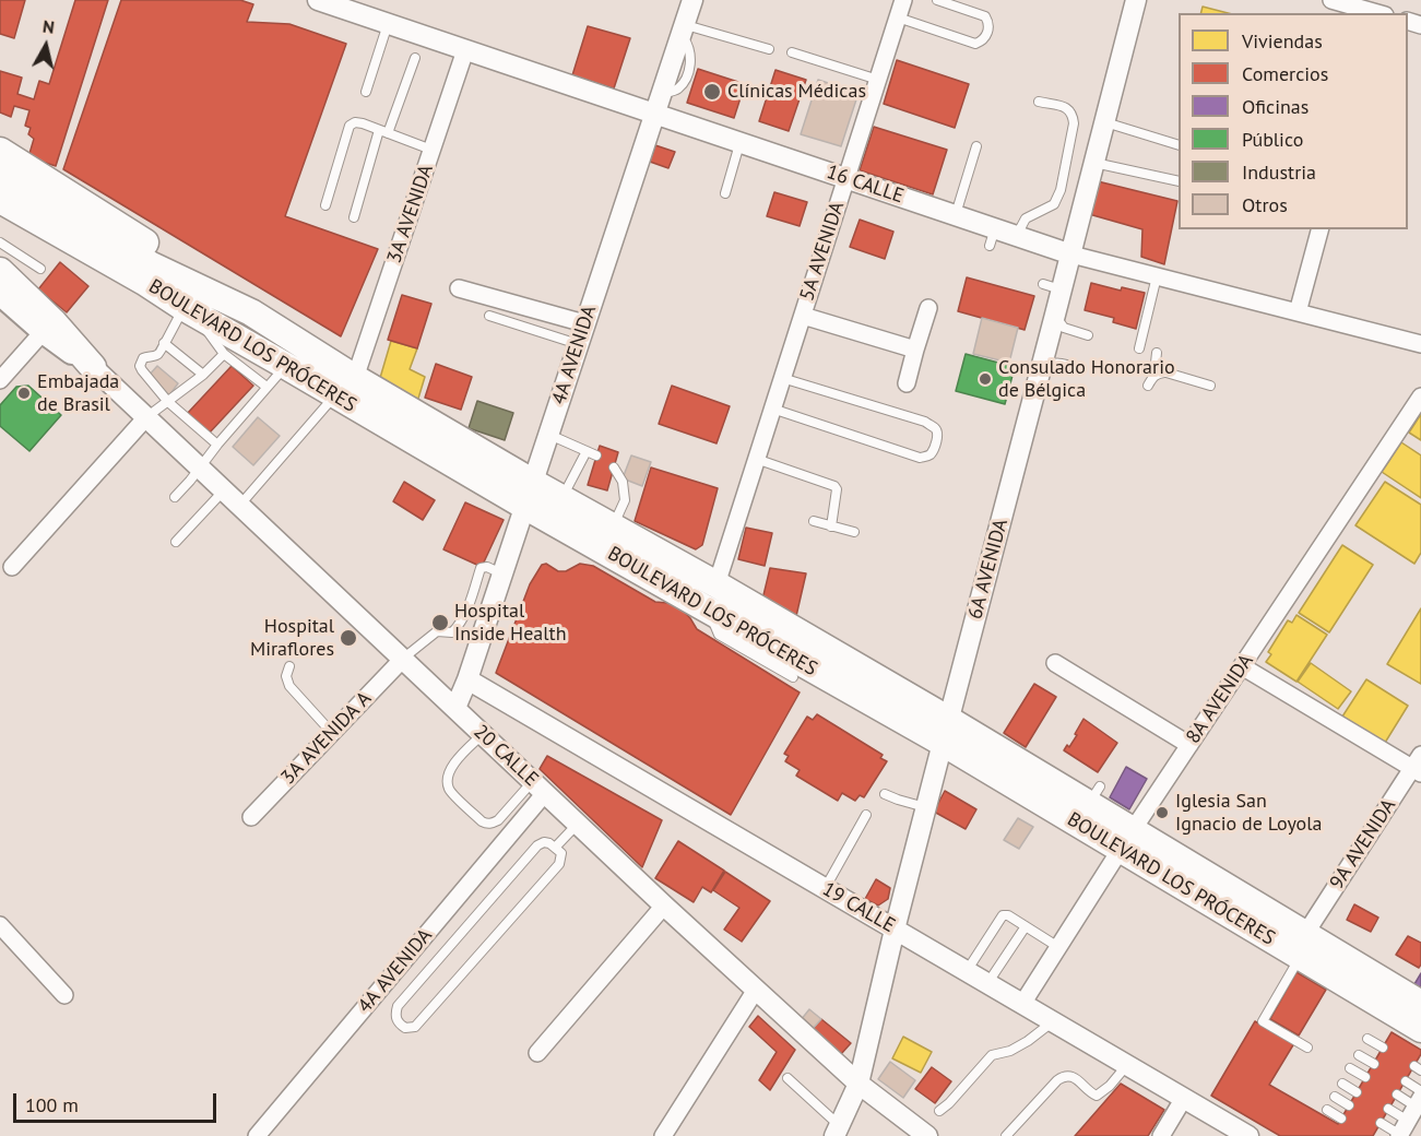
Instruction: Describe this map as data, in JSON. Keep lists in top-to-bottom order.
{
  "streets": {
    "highway": ["BOULEVARD LOS PRÓCERES"],
    "street": [
      "16 CALLE",
      "3A AVENIDA",
      "5A AVENIDA",
      "4A AVENIDA",
      "6A AVENIDA",
      "8A AVENIDA",
      "3A AVENIDA A",
      "20 CALLE",
      "9A AVENIDA",
      "19 CALLE"
    ]
  },
  "crossings": [
    ["16 CALLE", "3A AVENIDA"],
    ["16 CALLE", "5A AVENIDA"],
    ["16 CALLE", "4A AVENIDA"],
    ["16 CALLE", "6A AVENIDA"],
    ["3A AVENIDA", "BOULEVARD LOS PRÓCERES"],
    ["5A AVENIDA", "BOULEVARD LOS PRÓCERES"],
    ["BOULEVARD LOS PRÓCERES", "4A AVENIDA"],
    ["BOULEVARD LOS PRÓCERES", "6A AVENIDA"],
    ["BOULEVARD LOS PRÓCERES", "8A AVENIDA"],
    ["BOULEVARD LOS PRÓCERES", "9A AVENIDA"],
    ["4A AVENIDA", "20 CALLE"],
    ["4A AVENIDA", "19 CALLE"],
    ["6A AVENIDA", "20 CALLE"],
    ["6A AVENIDA", "19 CALLE"],
    ["8A AVENIDA", "19 CALLE"],
    ["3A AVENIDA A", "20 CALLE"]
  ],
  "places": [
    "Clínicas Médicas",
    "Consulado Honorario de Bélgica",
    "Embajada de Brasil",
    "Hospital Inside Health",
    "Hospital Miraflores",
    "Iglesia San Ignacio de Loyola"
  ],
  "legend": [
    "Viviendas",
    "Comercios",
    "Oficinas",
    "Público",
    "Industria",
    "Otros"
  ],
  "scale_bar": "100 m",
  "north": "top"
}
